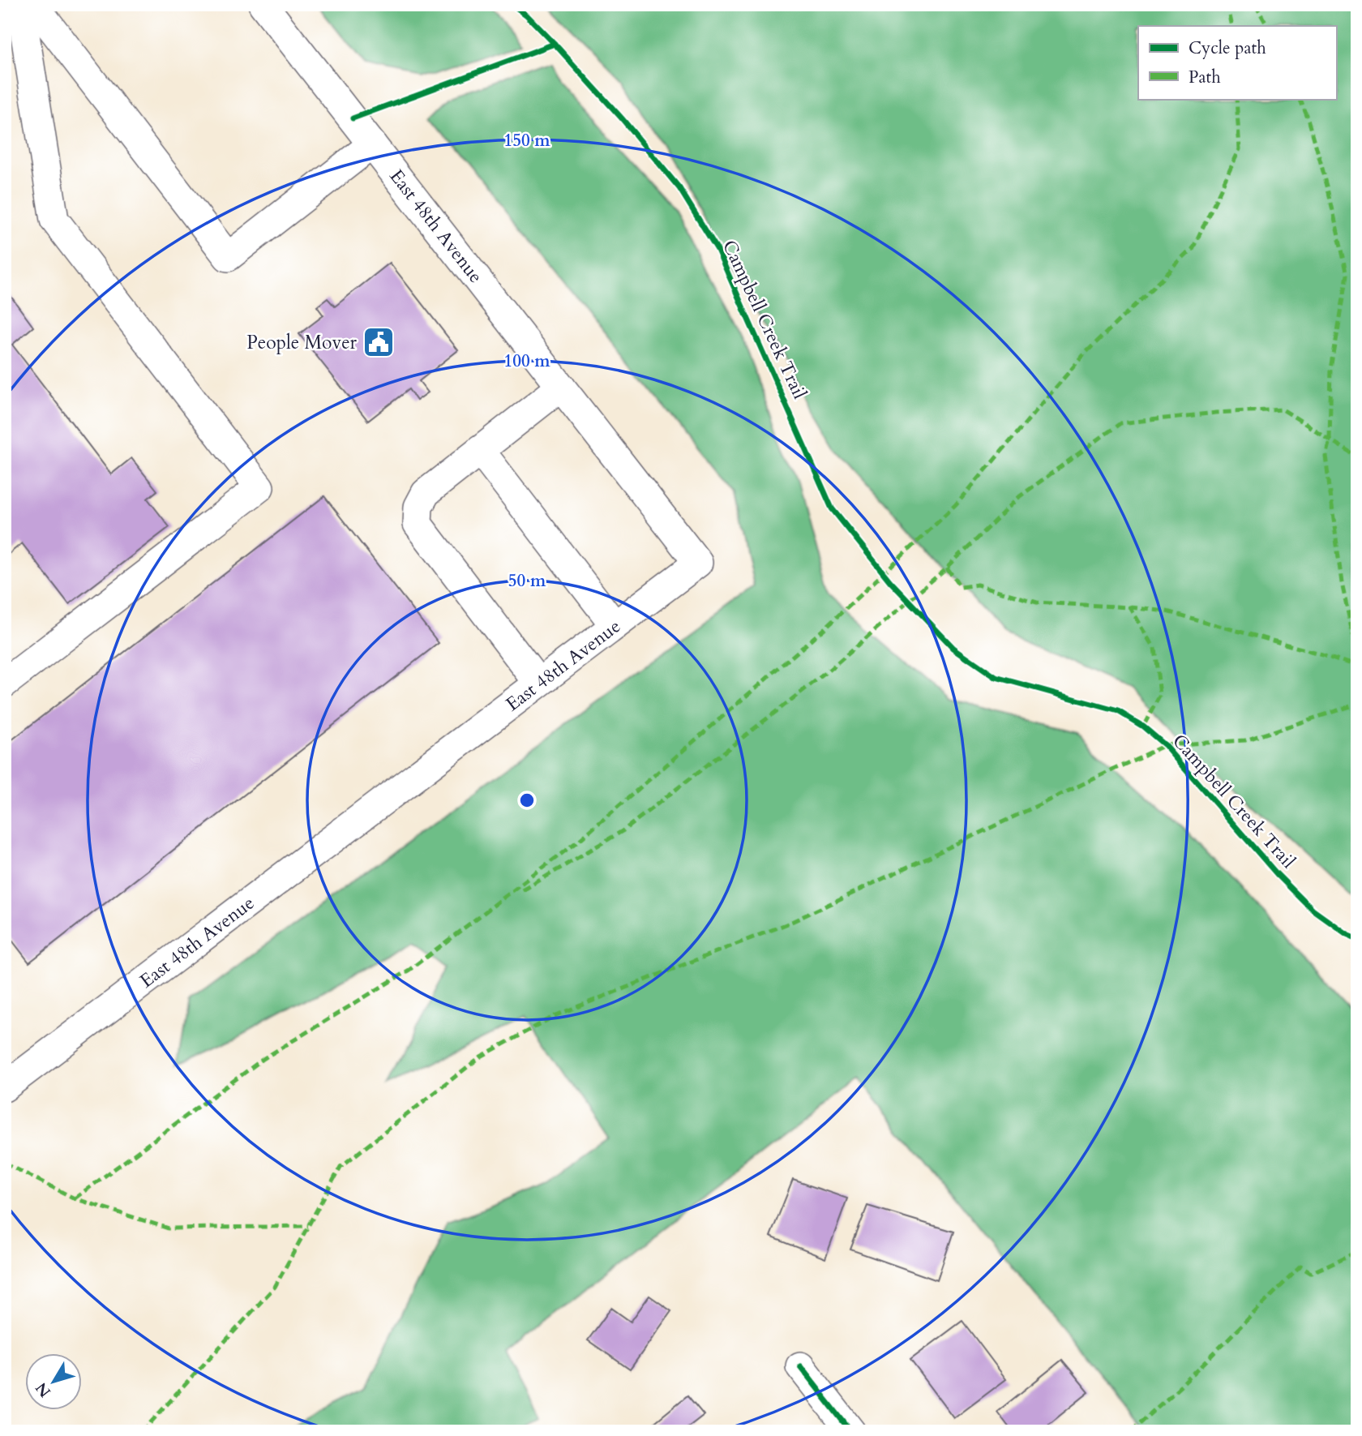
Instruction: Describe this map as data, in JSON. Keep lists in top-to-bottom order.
{
  "streets": {
    "street": ["East 48th Avenue"],
    "cycle path": ["Campbell Creek Trail"]
  },
  "places": {
    "public building": ["People Mover"]
  },
  "legend": ["Cycle path", "Path"],
  "north": "bottom left",
  "rings": ["150 m", "100 m", "50 m"]
}
